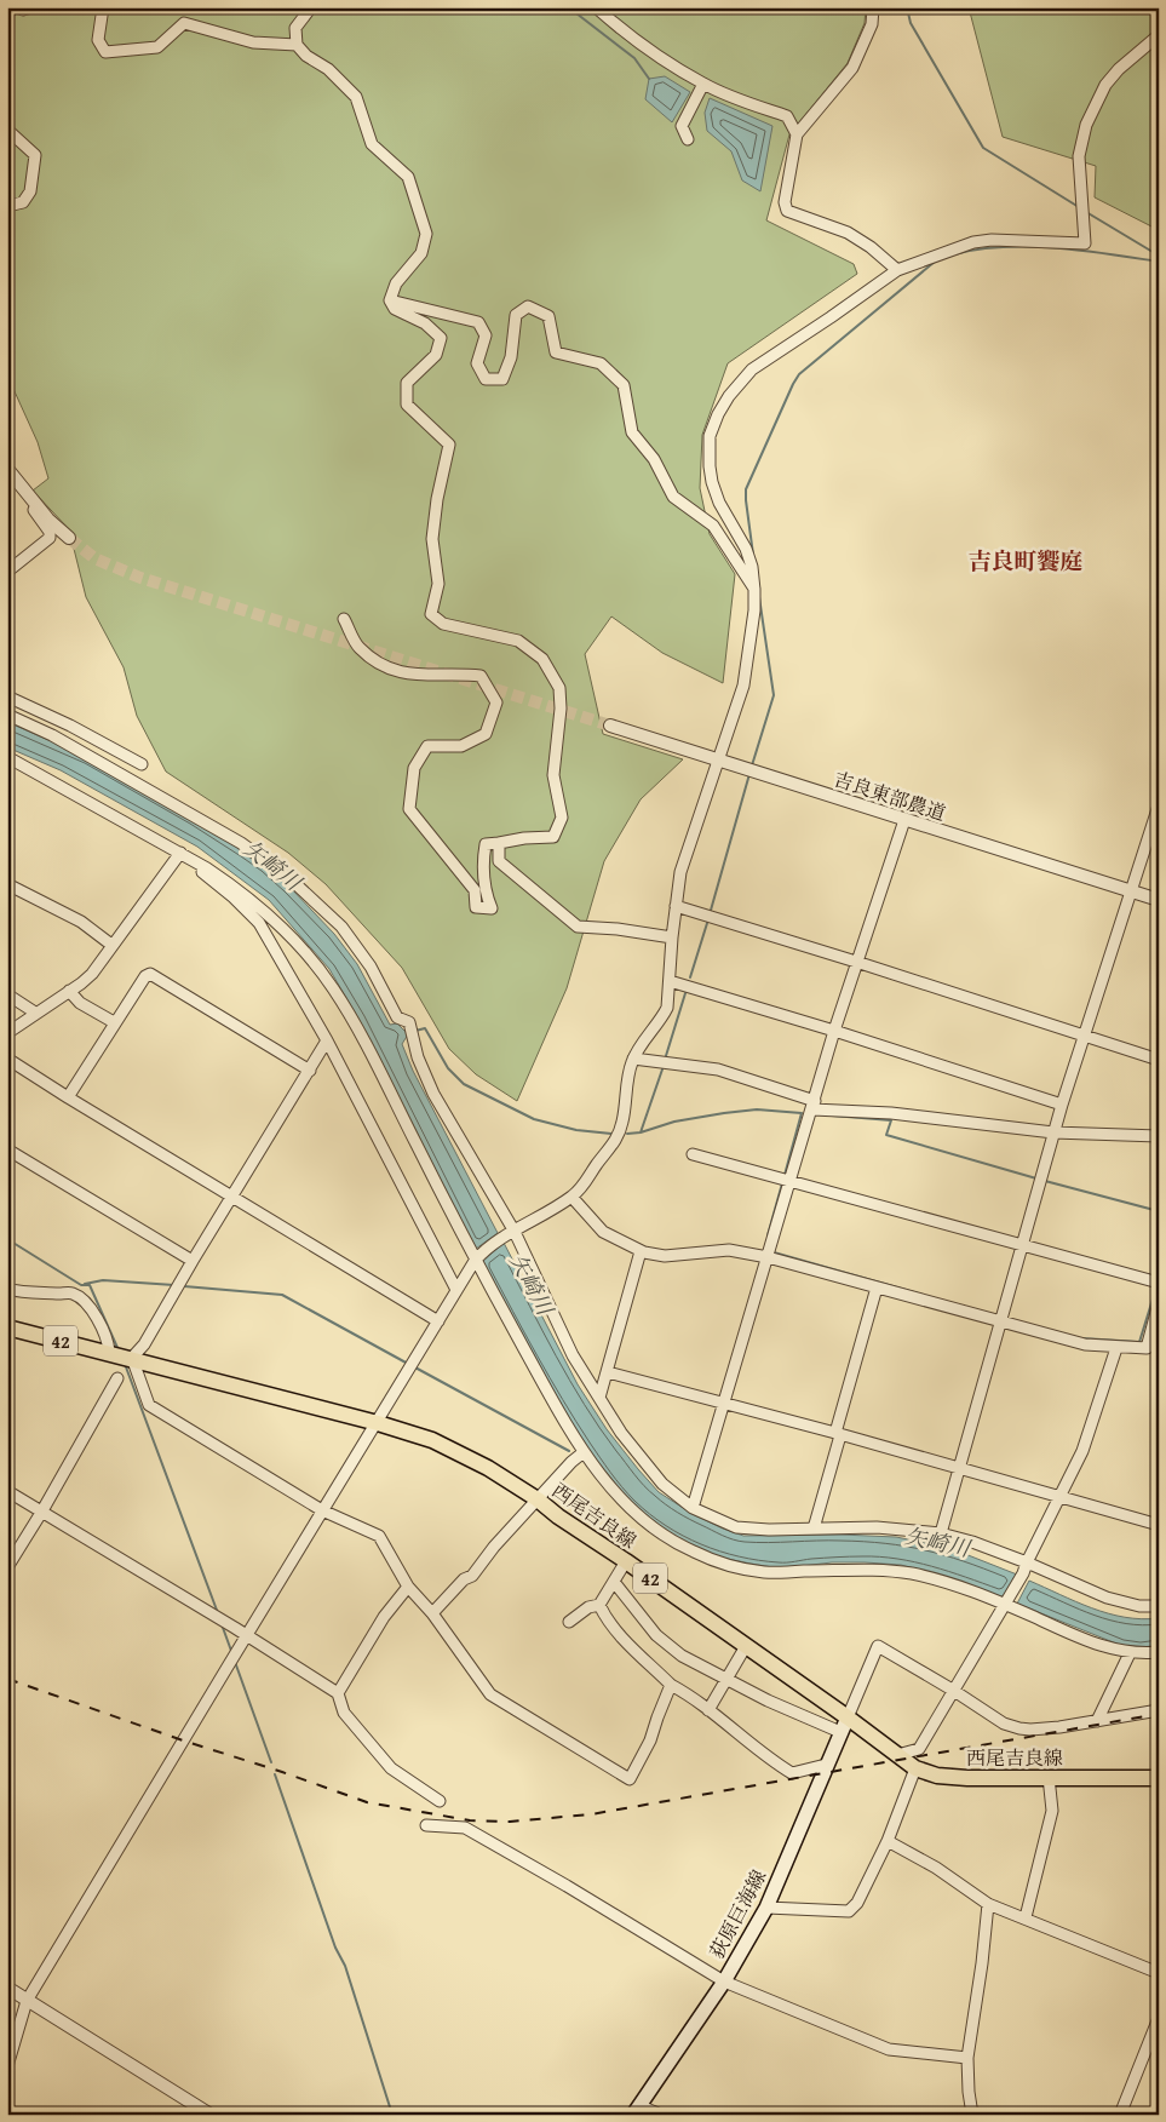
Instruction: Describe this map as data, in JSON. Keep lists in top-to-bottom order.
{
  "streets": {
    "main road": ["42", "西尾吉良線", "荻原巨海線"],
    "street": ["吉良東部農道"]
  },
  "crossings": [
    ["西尾吉良線", "荻原巨海線"]
  ],
  "districts": ["吉良町饗庭"],
  "water": ["矢崎川"]
}
